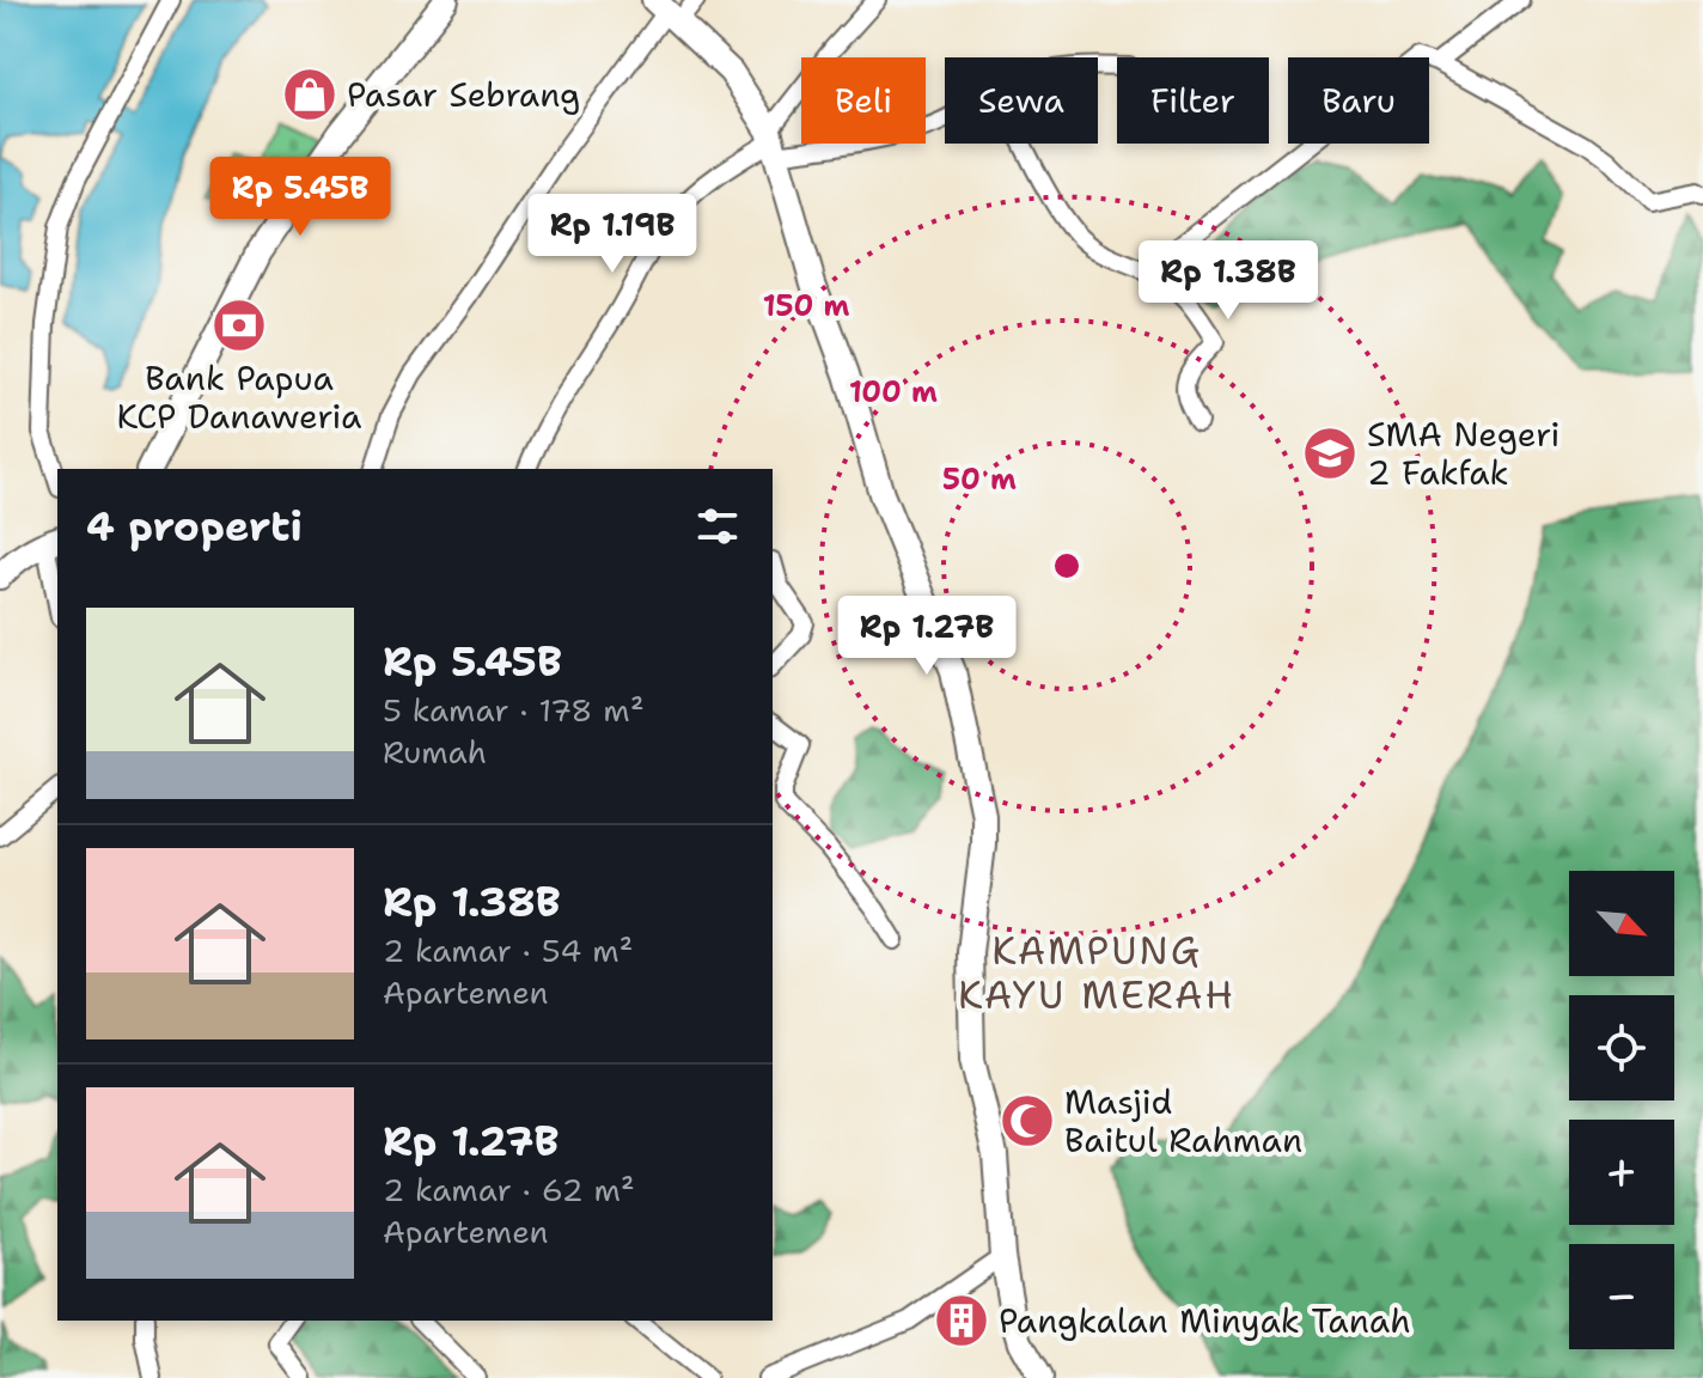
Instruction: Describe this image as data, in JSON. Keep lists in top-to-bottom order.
{
  "districts": ["KAMPUNG KAYU MERAH"],
  "places": {
    "shop": ["Pasar Sebrang"],
    "bank": ["Bank Papua KCP Danaweria"],
    "school or university": ["SMA Negeri 2 Fakfak"],
    "mosque": ["Masjid Baitul Rahman"],
    "building": ["Pangkalan Minyak Tanah"]
  },
  "north": "bottom right",
  "page": {
    "chip": [
      "Beli",
      "Sewa",
      "Filter",
      "Baru"
    ],
    "price": [
      "Rp 5.45B",
      "Rp 1.19B",
      "Rp 1.38B",
      "Rp 1.27B"
    ],
    "heading": "4 properti",
    "list": [
      {
        "name": "Rp 5.45B",
        "note": "5 kamar · 178 m² · Rumah"
      },
      {
        "name": "Rp 1.38B",
        "note": "2 kamar · 54 m² · Apartemen"
      },
      {
        "name": "Rp 1.27B",
        "note": "2 kamar · 62 m² · Apartemen"
      }
    ],
    "map_buttons": ["+", "−"]
  },
  "rings": ["150 m", "100 m", "50 m"]
}
